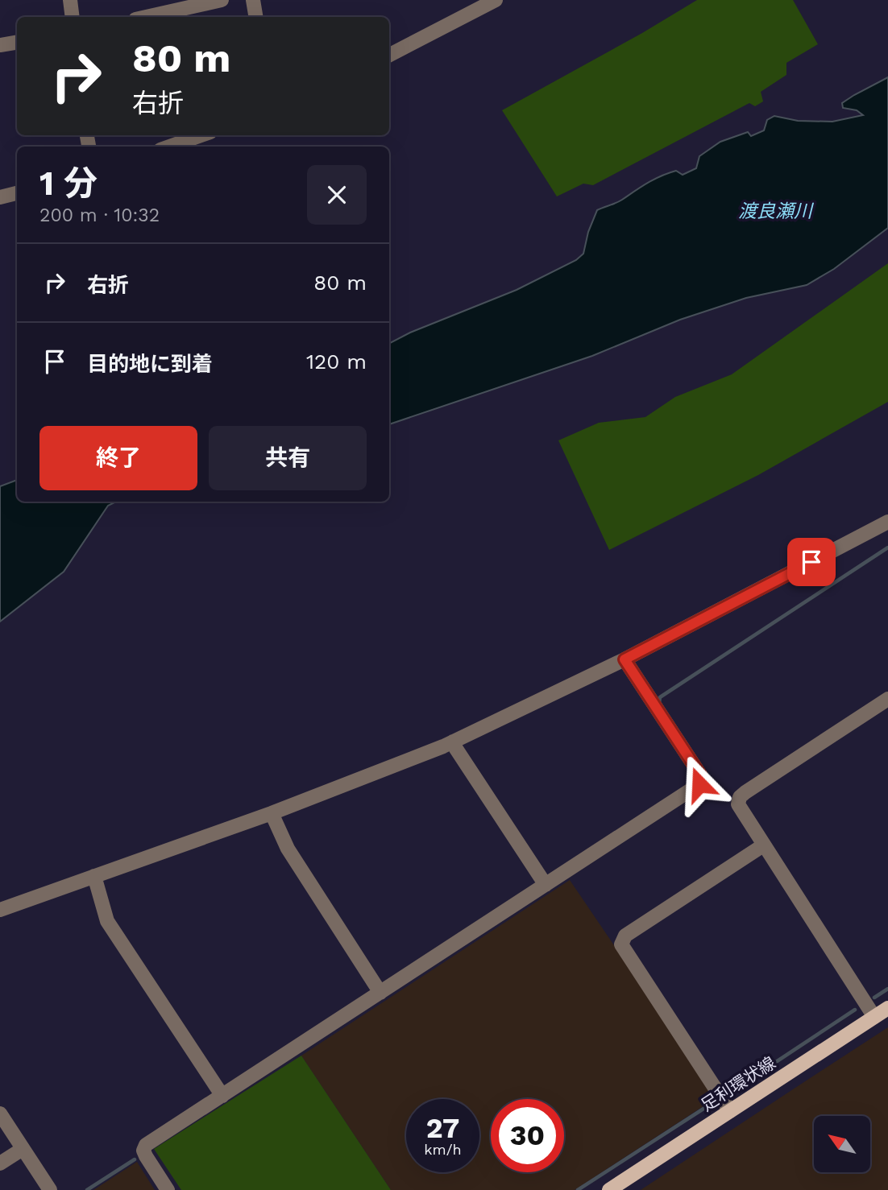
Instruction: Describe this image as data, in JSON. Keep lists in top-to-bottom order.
{
  "streets": {
    "main road": ["足利環状線"]
  },
  "water": ["渡良瀬川"],
  "north": "top left",
  "page": {
    "turn": ["80 m", "右折"],
    "heading": ["1 分", "200 m · 10:32"],
    "list": [
      {
        "name": "右折",
        "value": "80 m"
      },
      {
        "name": "目的地に到着",
        "value": "120 m"
      }
    ],
    "buttons": ["終了", "共有"],
    "speed": "27 km/h",
    "limit": "30"
  }
}
